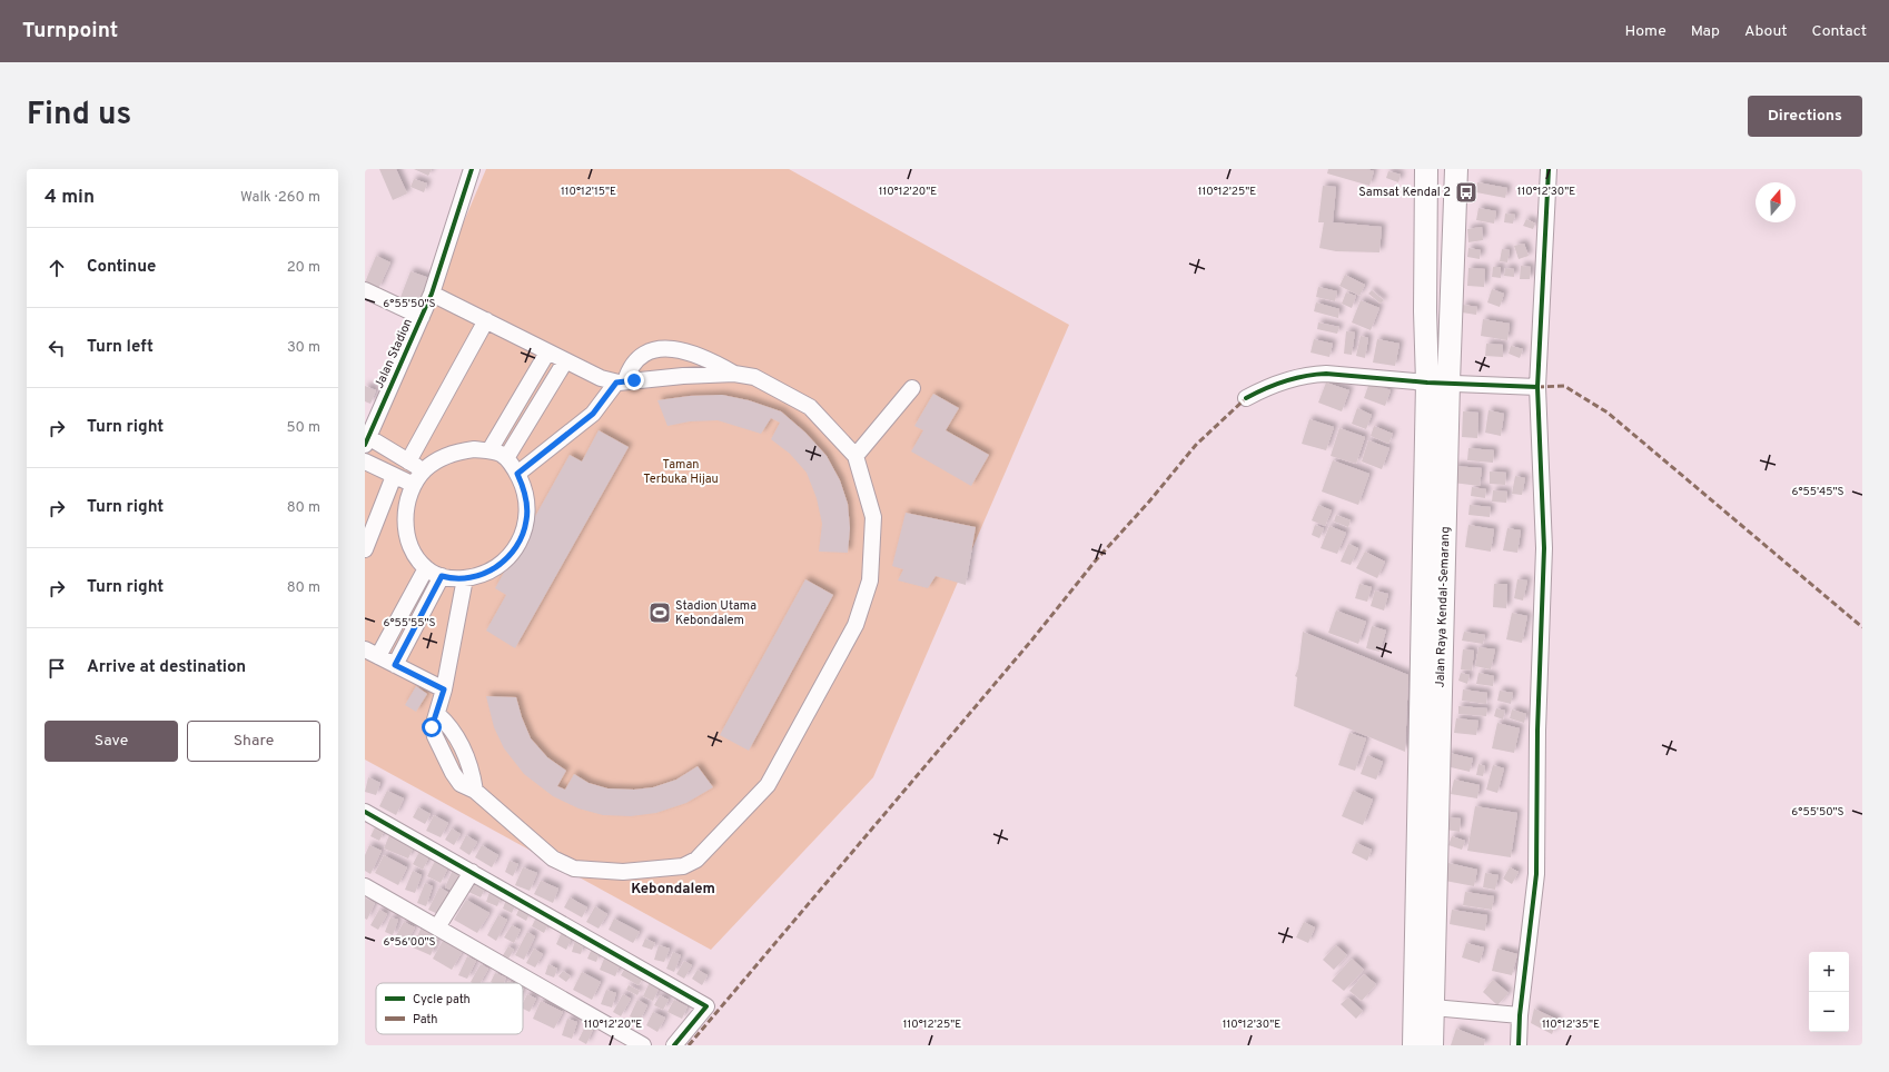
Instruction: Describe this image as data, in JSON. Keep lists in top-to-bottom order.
{
  "streets": {
    "highway": ["Jalan Raya Kendal-Semarang"],
    "street": ["Jalan Stadion"]
  },
  "districts": ["Kebondalem"],
  "parks": ["Taman Terbuka Hijau"],
  "places": {
    "bus stop": ["Samsat Kendal 2"],
    "sports": ["Stadion Utama Kebondalem"]
  },
  "legend": ["Cycle path", "Path"],
  "north": "top",
  "page": {
    "header": "Turnpoint",
    "nav": [
      "Home",
      "Map",
      "About",
      "Contact"
    ],
    "title": "Find us",
    "buttons": [
      "Directions",
      ["Save", "Share"]
    ],
    "heading": ["4 min", "Walk · 260 m"],
    "list": [
      ["Continue", "20 m"],
      ["Turn left", "30 m"],
      ["Turn right", "50 m"],
      ["Turn right", "80 m"],
      ["Turn right", "80 m"],
      "Arrive at destination"
    ],
    "map_buttons": ["+", "−"]
  },
  "coordinates": [
    "110°12'15\"E",
    "110°12'20\"E",
    "110°12'25\"E",
    "110°12'30\"E",
    "6°55'50\"S",
    "6°55'45\"S",
    "6°55'55\"S",
    "6°56'00\"S",
    "110°12'35\"E"
  ]
}
